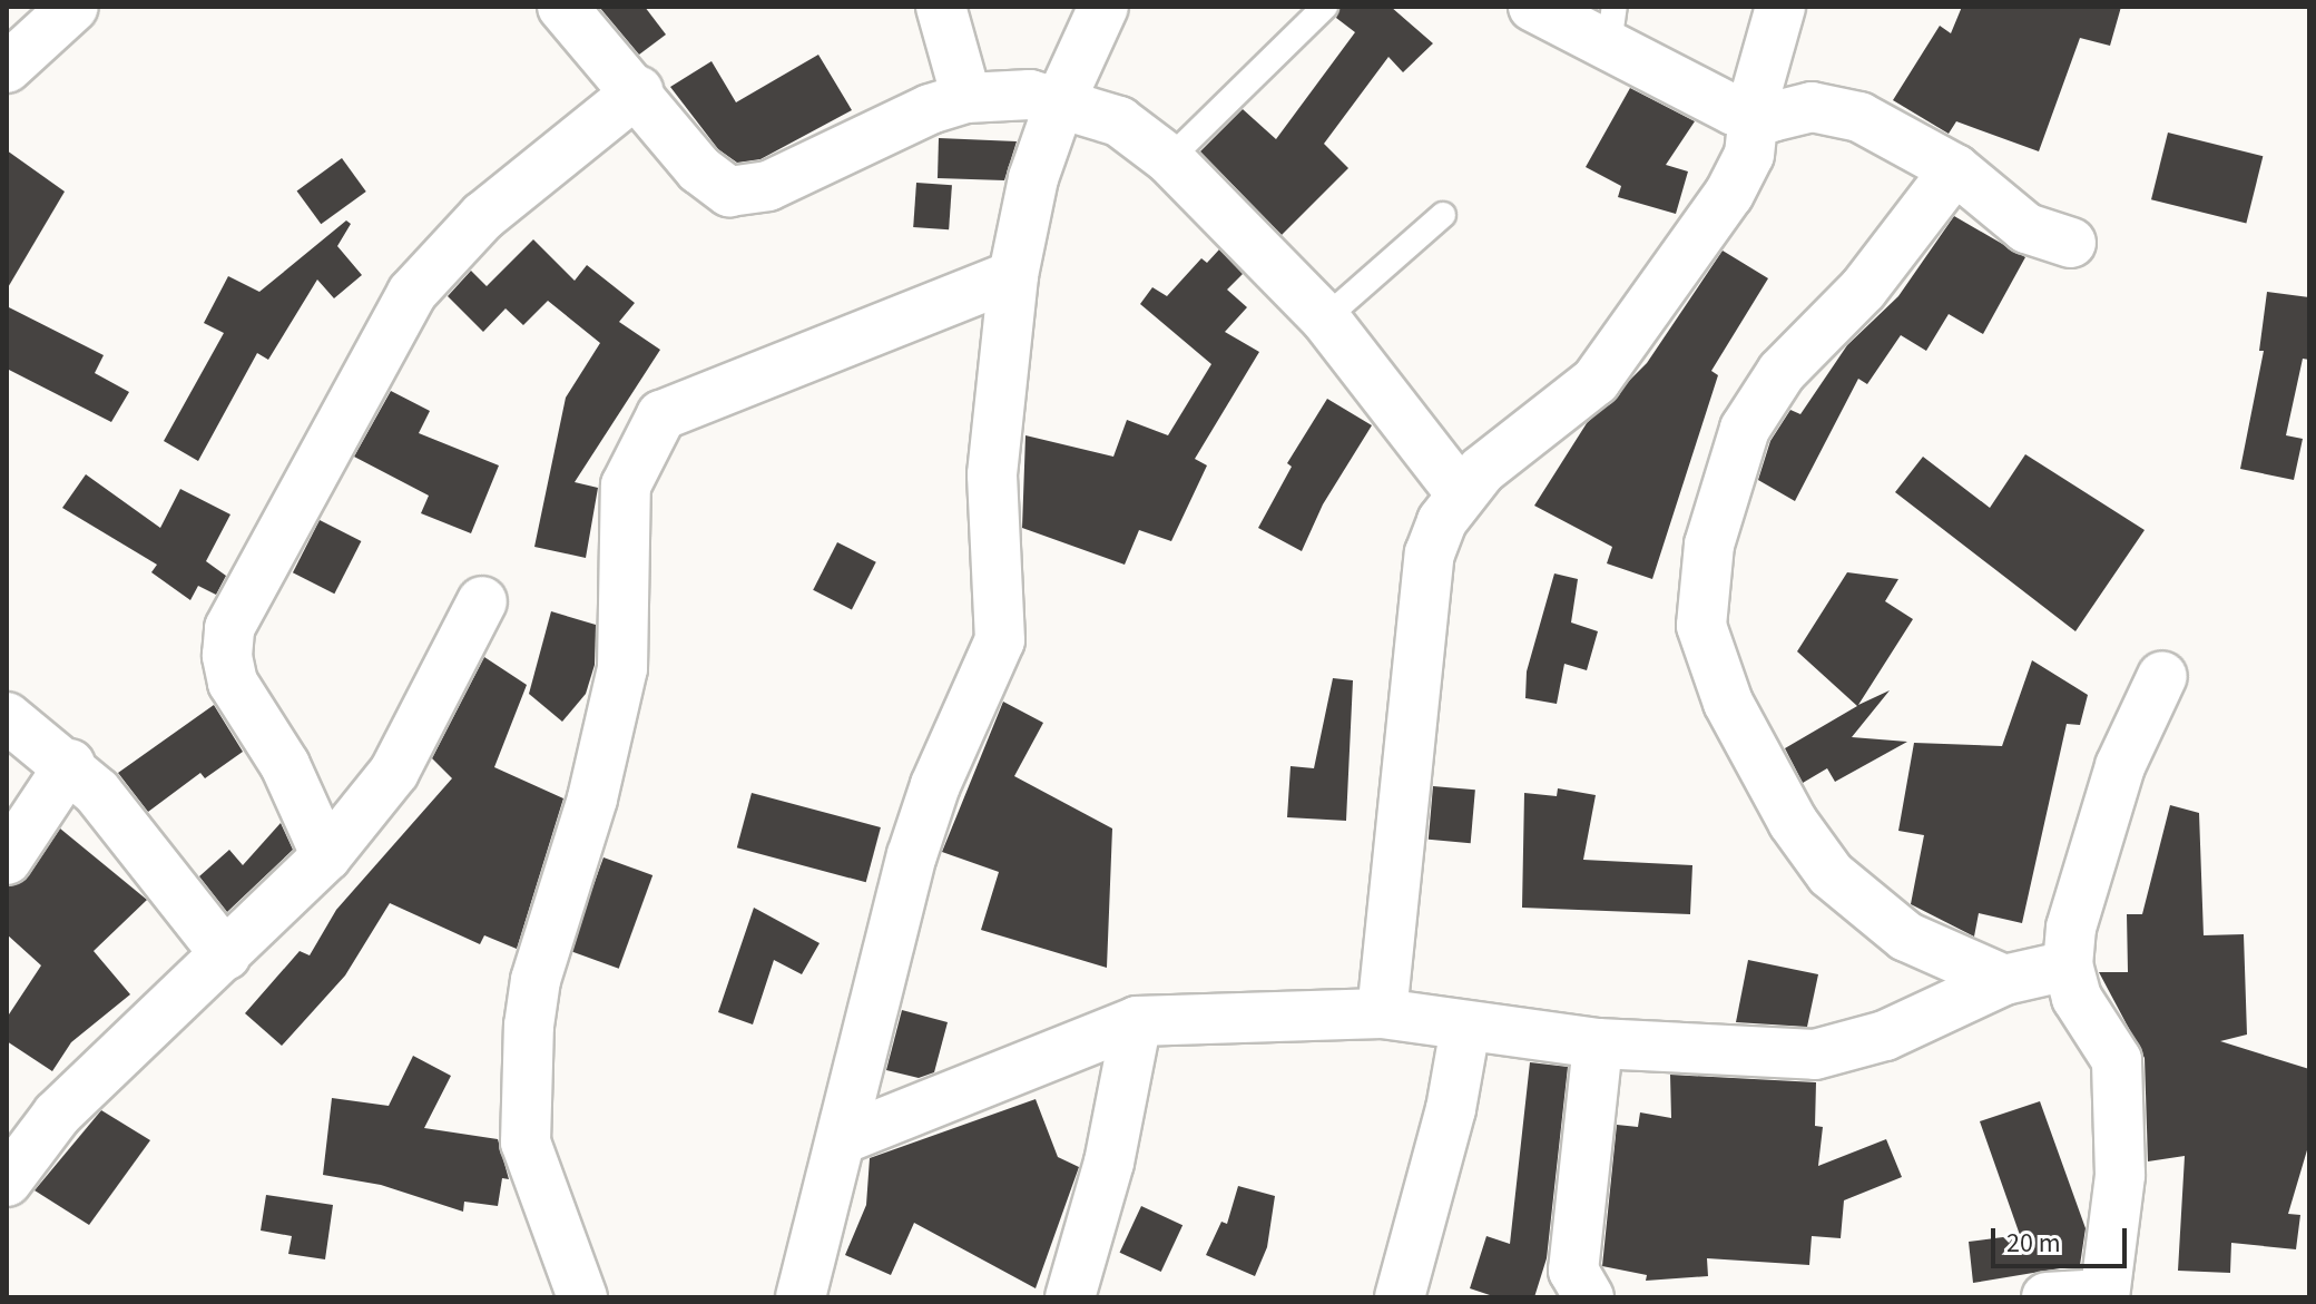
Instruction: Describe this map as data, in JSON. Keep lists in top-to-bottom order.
{
  "scale_bar": "20 m"
}
